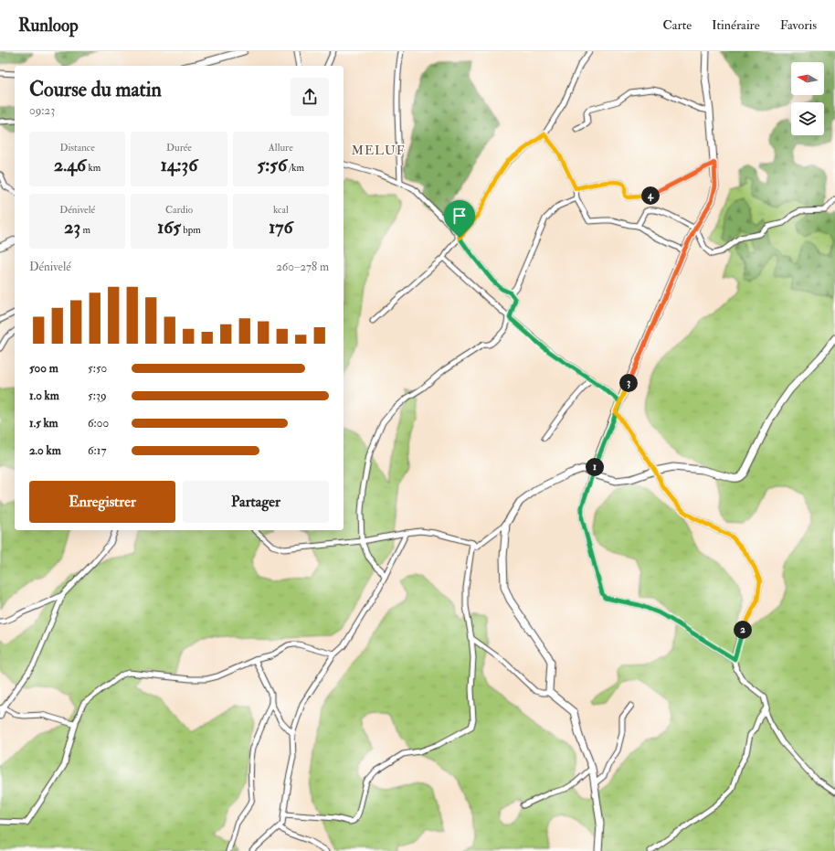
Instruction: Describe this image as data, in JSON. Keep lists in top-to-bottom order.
{
  "districts": ["MELUF"],
  "north": "left",
  "page": {
    "header": "Runloop",
    "nav": ["Carte", "Itinéraire", "Favoris"],
    "heading": ["Course du matin", "09:23"],
    "stats": [
      ["Distance", "2.46 km"],
      ["Durée", "14:36"],
      ["Allure", "5:56 /km"],
      ["Dénivelé", "23 m"],
      ["Cardio", "165 bpm"],
      ["kcal", "176"]
    ],
    "pins": [
      "4",
      "3",
      "1",
      "2"
    ],
    "chart": ["Dénivelé", "260–278 m"],
    "list": [
      {
        "name": "500 m",
        "note": "5:50"
      },
      {
        "name": "1.0 km",
        "note": "5:39"
      },
      {
        "name": "1.5 km",
        "note": "6:00"
      },
      {
        "name": "2.0 km",
        "note": "6:17"
      }
    ],
    "buttons": ["Enregistrer", "Partager"]
  }
}
